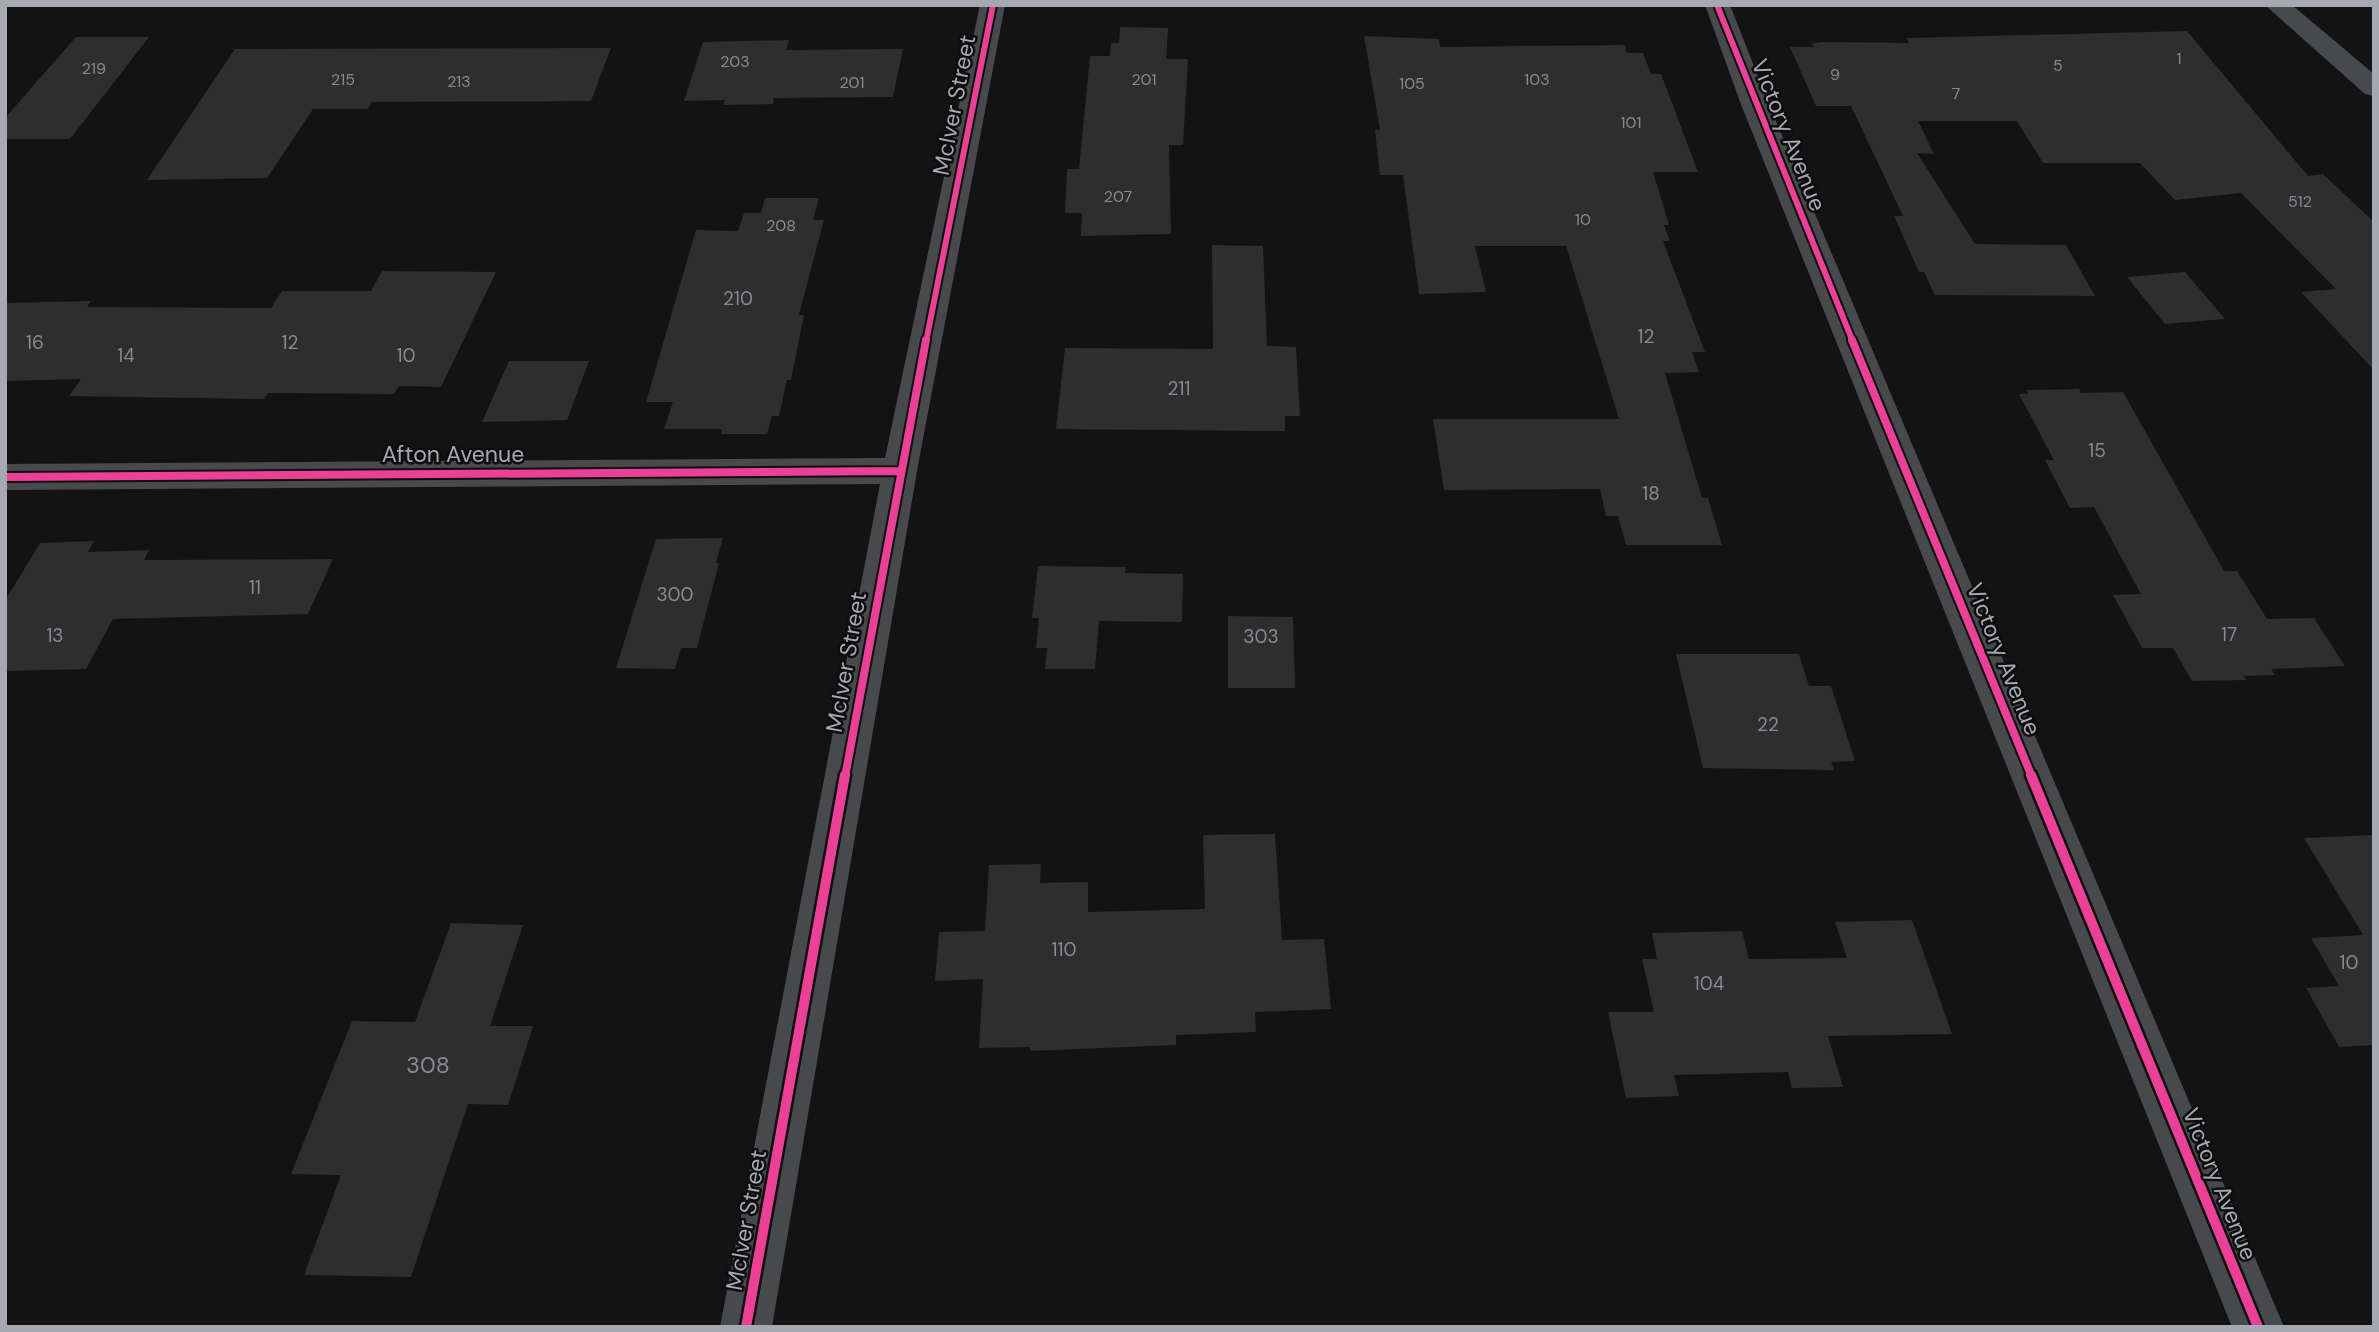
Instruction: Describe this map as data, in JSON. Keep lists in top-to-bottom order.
{
  "streets": {
    "street": ["McIver Street", "Victory Avenue", "Afton Avenue"]
  },
  "crossings": [
    ["McIver Street", "Afton Avenue"]
  ],
  "house_numbers": [
    "1",
    "203",
    "5",
    "219",
    "9",
    "215",
    "201",
    "103",
    "213",
    "201",
    "105",
    "7",
    "101",
    "207",
    "512",
    "10",
    "208",
    "210",
    "12",
    "16",
    "12",
    "14",
    "10",
    "211",
    "15",
    "18",
    "11",
    "300",
    "17",
    "13",
    "303",
    "22",
    "110",
    "10",
    "104",
    "308"
  ]
}
